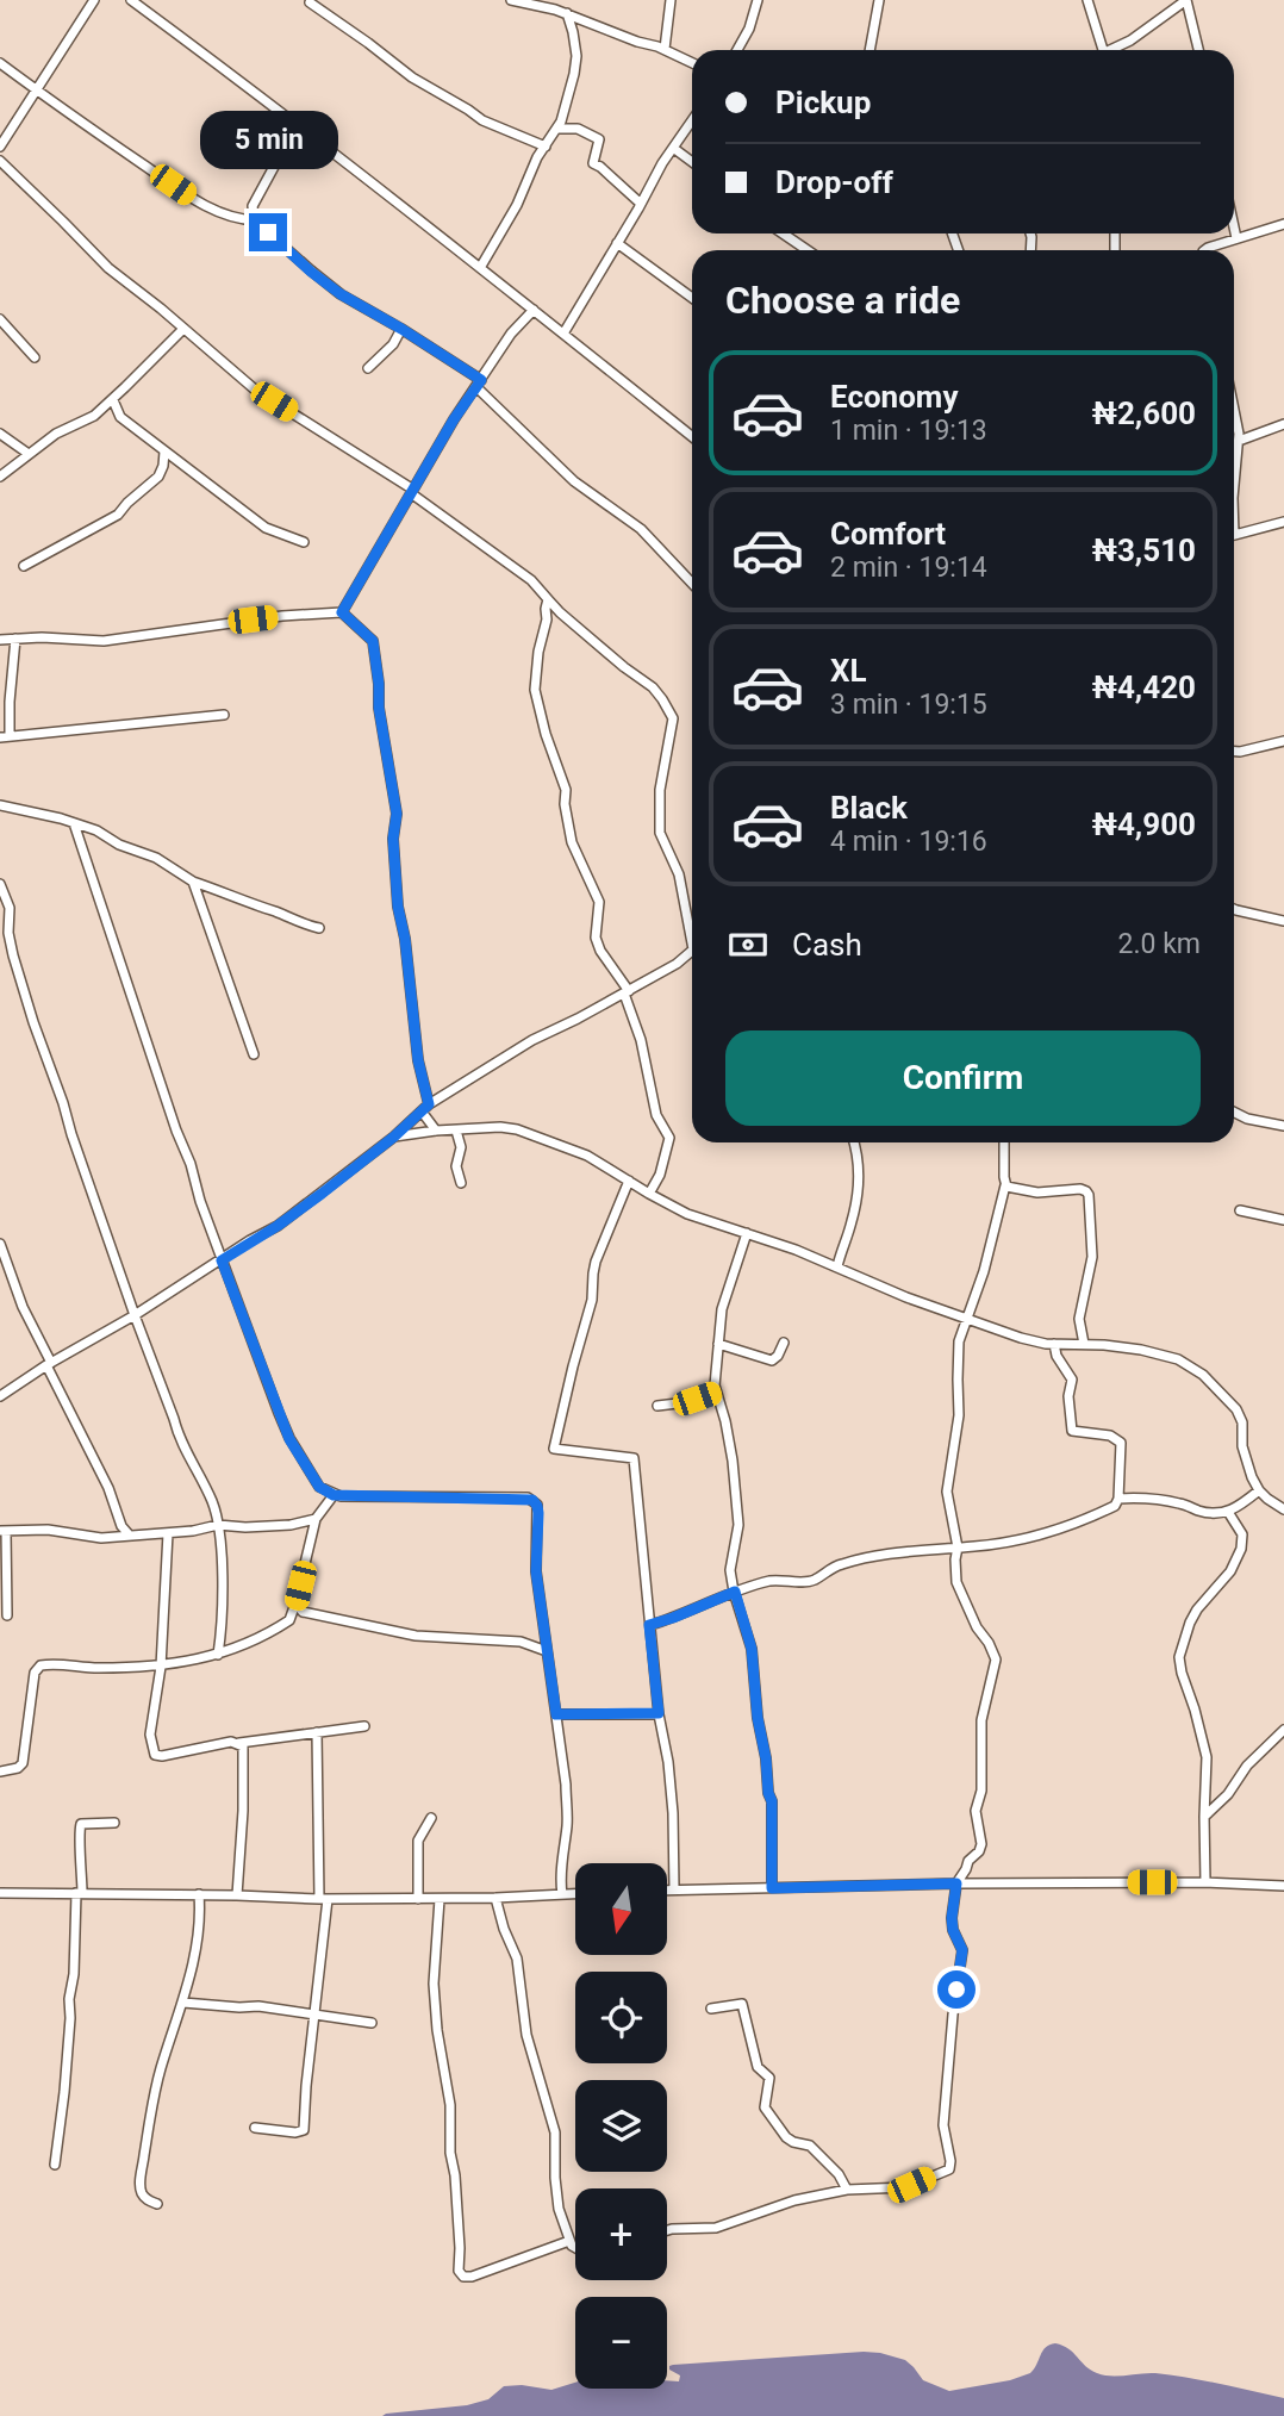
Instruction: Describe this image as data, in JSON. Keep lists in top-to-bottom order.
{
  "north": "bottom",
  "page": {
    "banner": ["Pickup", "Drop-off"],
    "bubble": "5 min",
    "heading": "Choose a ride",
    "list": [
      {
        "name": "Economy",
        "note": "1 min · 19:13",
        "value": "₦2,600"
      },
      {
        "name": "Comfort",
        "note": "2 min · 19:14",
        "value": "₦3,510"
      },
      {
        "name": "XL",
        "note": "3 min · 19:15",
        "value": "₦4,420"
      },
      {
        "name": "Black",
        "note": "4 min · 19:16",
        "value": "₦4,900"
      }
    ],
    "pay": ["Cash", "2.0 km"],
    "buttons": "Confirm",
    "map_buttons": ["+", "−"]
  }
}
